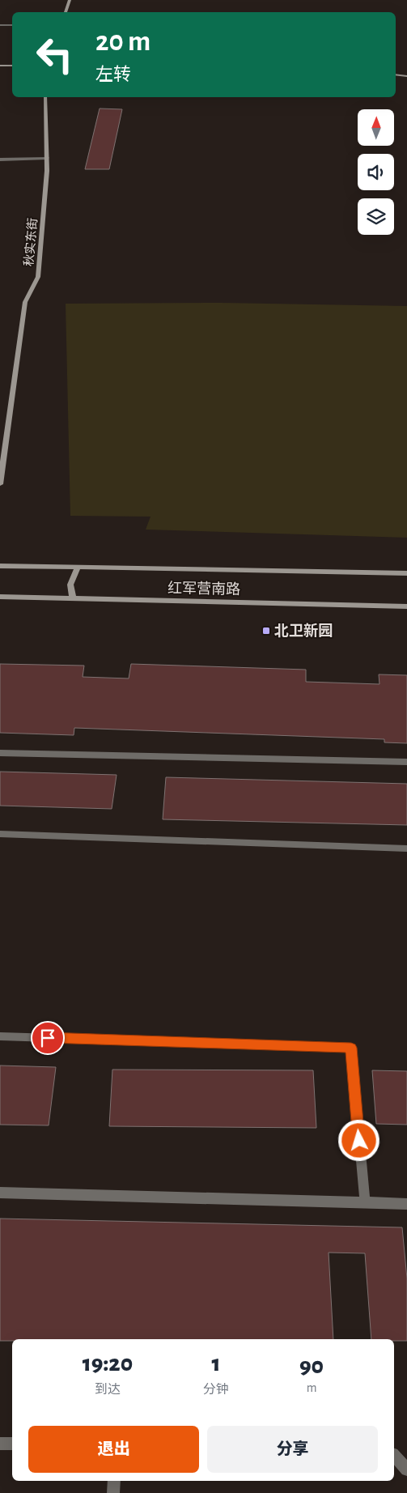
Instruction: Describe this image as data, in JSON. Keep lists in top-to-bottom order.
{
  "streets": {
    "street": ["秋实东街", "红军营南路"]
  },
  "places": {
    "transit": ["北卫新园"]
  },
  "north": "top",
  "page": {
    "turn": ["20 m", "左转"],
    "eta": [
      "19:20",
      "到达",
      "1",
      "分钟",
      "90",
      "m"
    ],
    "buttons": ["退出", "分享"]
  }
}
